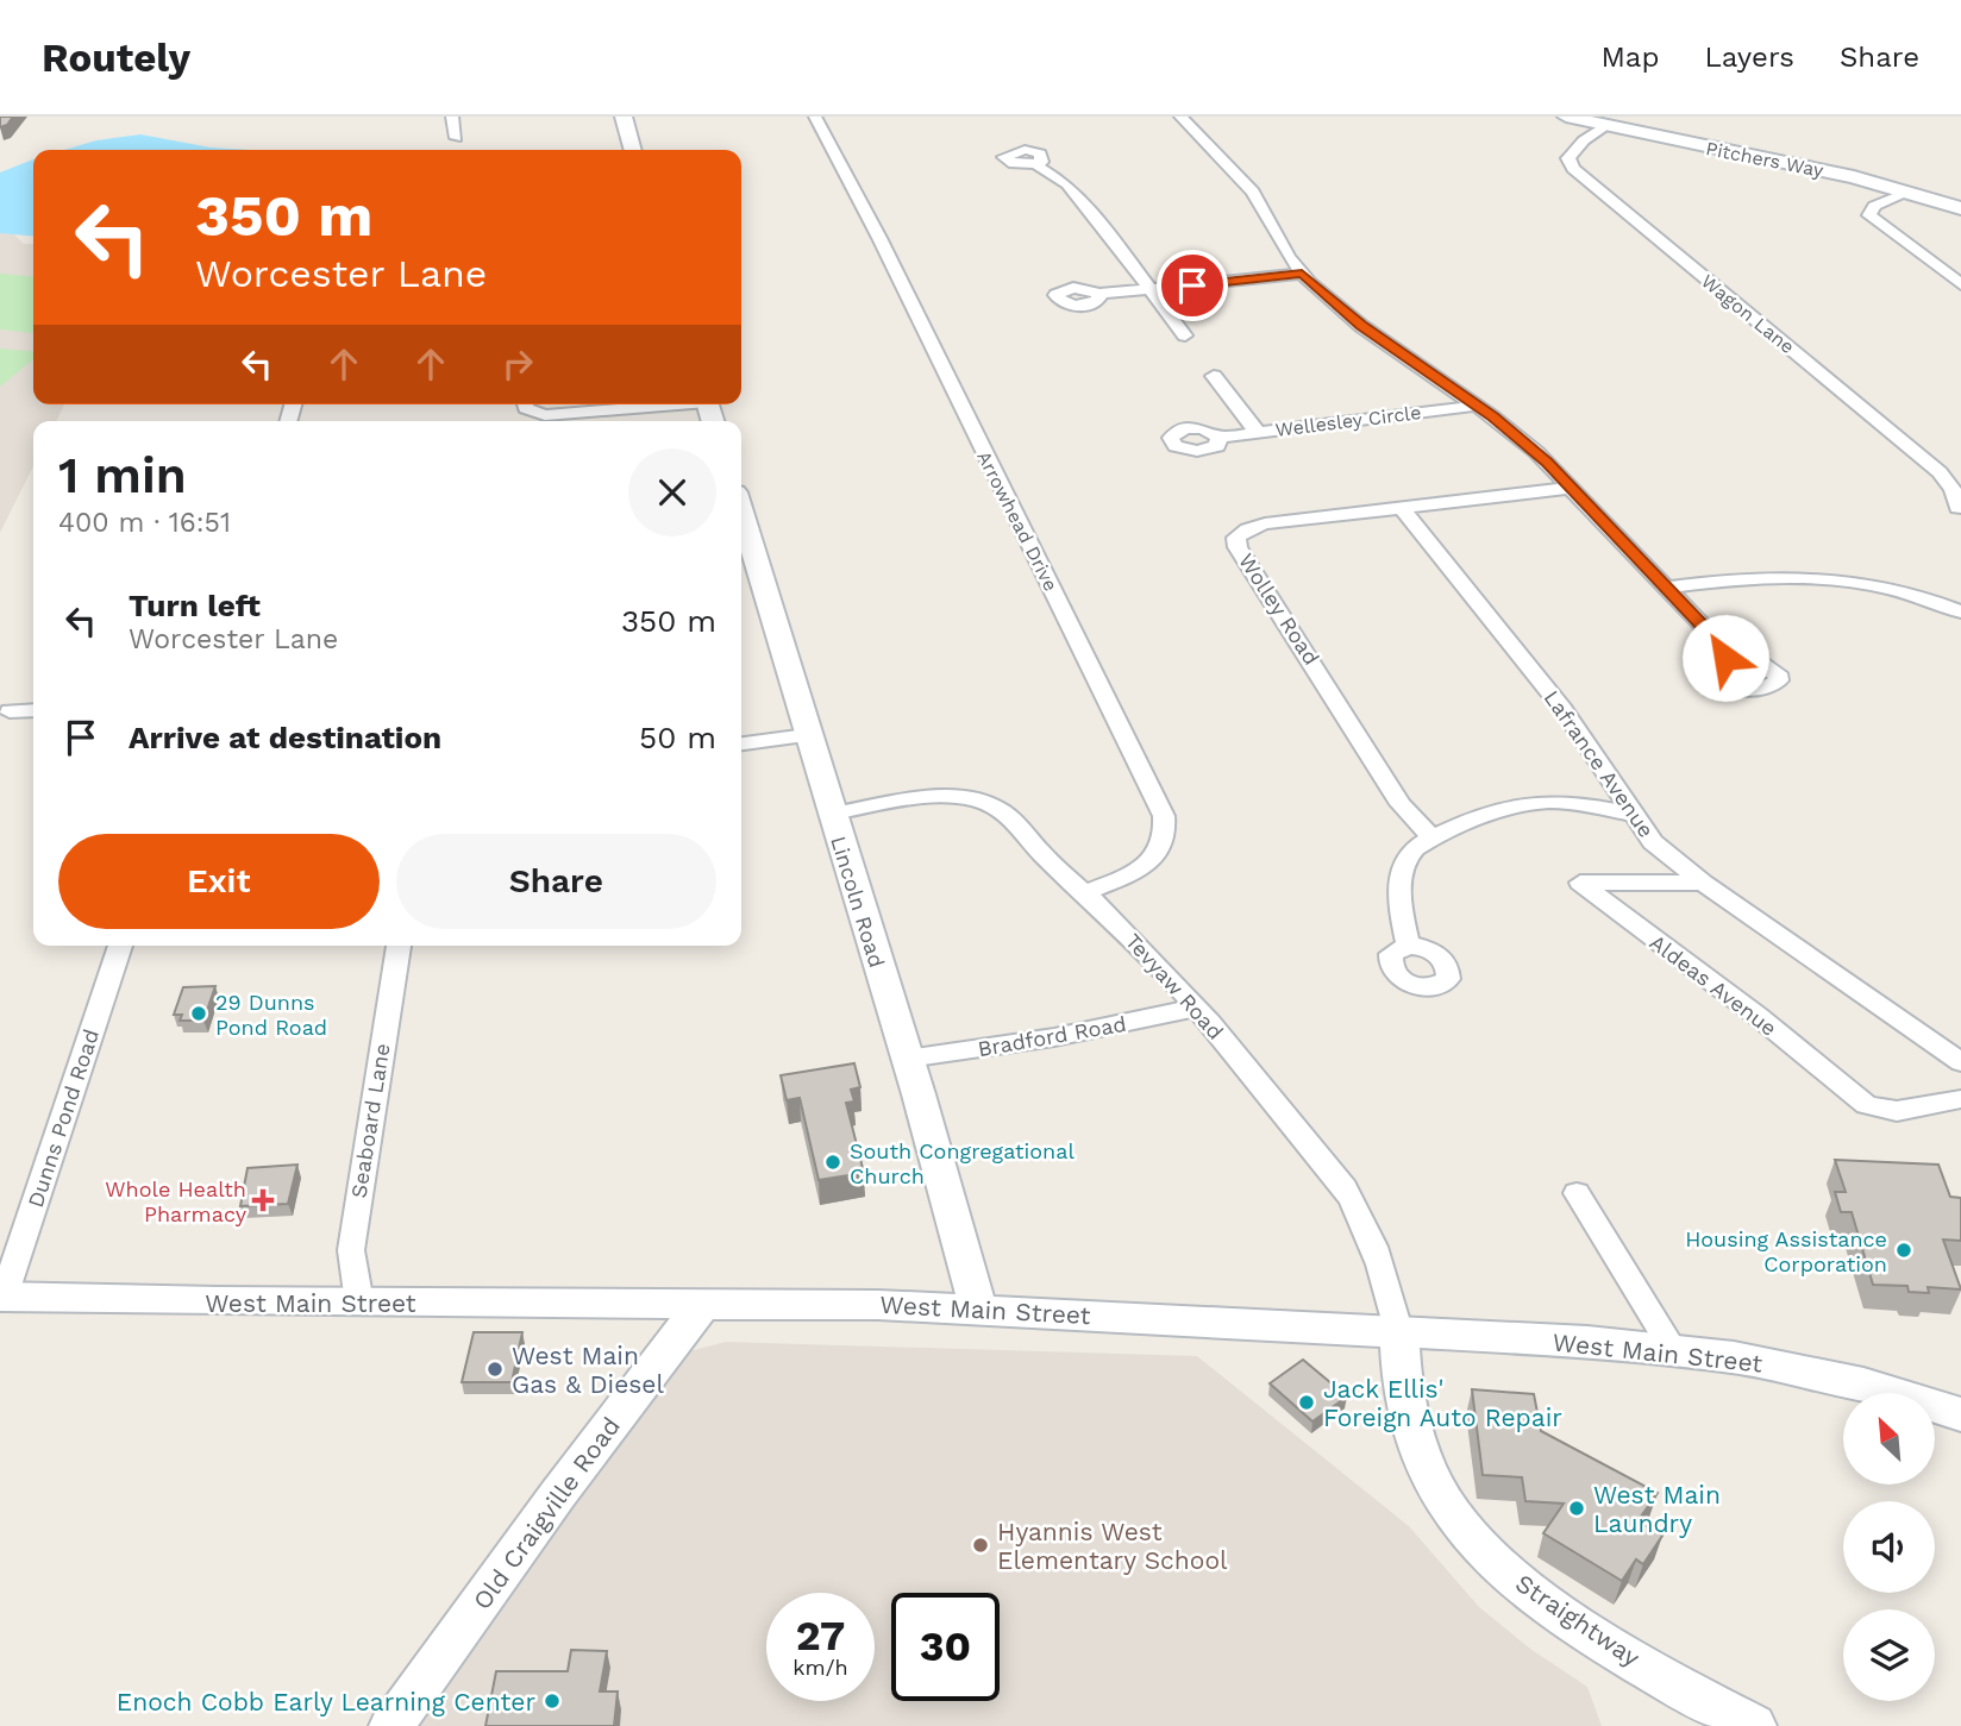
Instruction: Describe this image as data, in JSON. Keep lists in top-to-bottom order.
{
  "streets": {
    "main road": ["West Main Street"],
    "street": [
      "Pitchers Way",
      "Wagon Lane",
      "Wellesley Circle",
      "Arrowhead Drive",
      "Wolley Road",
      "Lafrance Avenue",
      "Lincoln Road",
      "Aldeas Avenue",
      "Tevyaw Road",
      "Bradford Road",
      "Dunns Pond Road",
      "Seaboard Lane",
      "Old Craigville Road",
      "Straightway"
    ]
  },
  "crossings": [
    ["Pitchers Way", "Wagon Lane"],
    ["Arrowhead Drive", "Tevyaw Road"],
    ["Wolley Road", "Lafrance Avenue"],
    ["Lafrance Avenue", "Aldeas Avenue"],
    ["Lincoln Road", "Tevyaw Road"],
    ["Lincoln Road", "Bradford Road"],
    ["Lincoln Road", "West Main Street"],
    ["Tevyaw Road", "Bradford Road"],
    ["Tevyaw Road", "West Main Street"],
    ["Tevyaw Road", "Straightway"],
    ["Dunns Pond Road", "West Main Street"],
    ["Seaboard Lane", "West Main Street"],
    ["West Main Street", "Old Craigville Road"],
    ["West Main Street", "Straightway"]
  ],
  "places": {
    "other": [
      "29 Dunns Pond Road",
      "South Congregational Church",
      "Housing Assistance Corporation",
      "West Main Gas & Diesel",
      "Jack Ellis' Foreign Auto Repair",
      "West Main Laundry",
      "Hyannis West Elementary School",
      "Enoch Cobb Early Learning Center"
    ],
    "health": ["Whole Health Pharmacy"]
  },
  "north": "top left",
  "page": {
    "header": "Routely",
    "nav": ["Map", "Layers", "Share"],
    "turn": ["350 m", "Worcester Lane"],
    "heading": ["1 min", "400 m · 16:51"],
    "list": [
      {
        "name": "Turn left",
        "note": "Worcester Lane",
        "value": "350 m"
      },
      {
        "name": "Arrive at destination",
        "value": "50 m"
      }
    ],
    "buttons": ["Exit", "Share"],
    "speed": "27 km/h",
    "limit": "30"
  }
}
